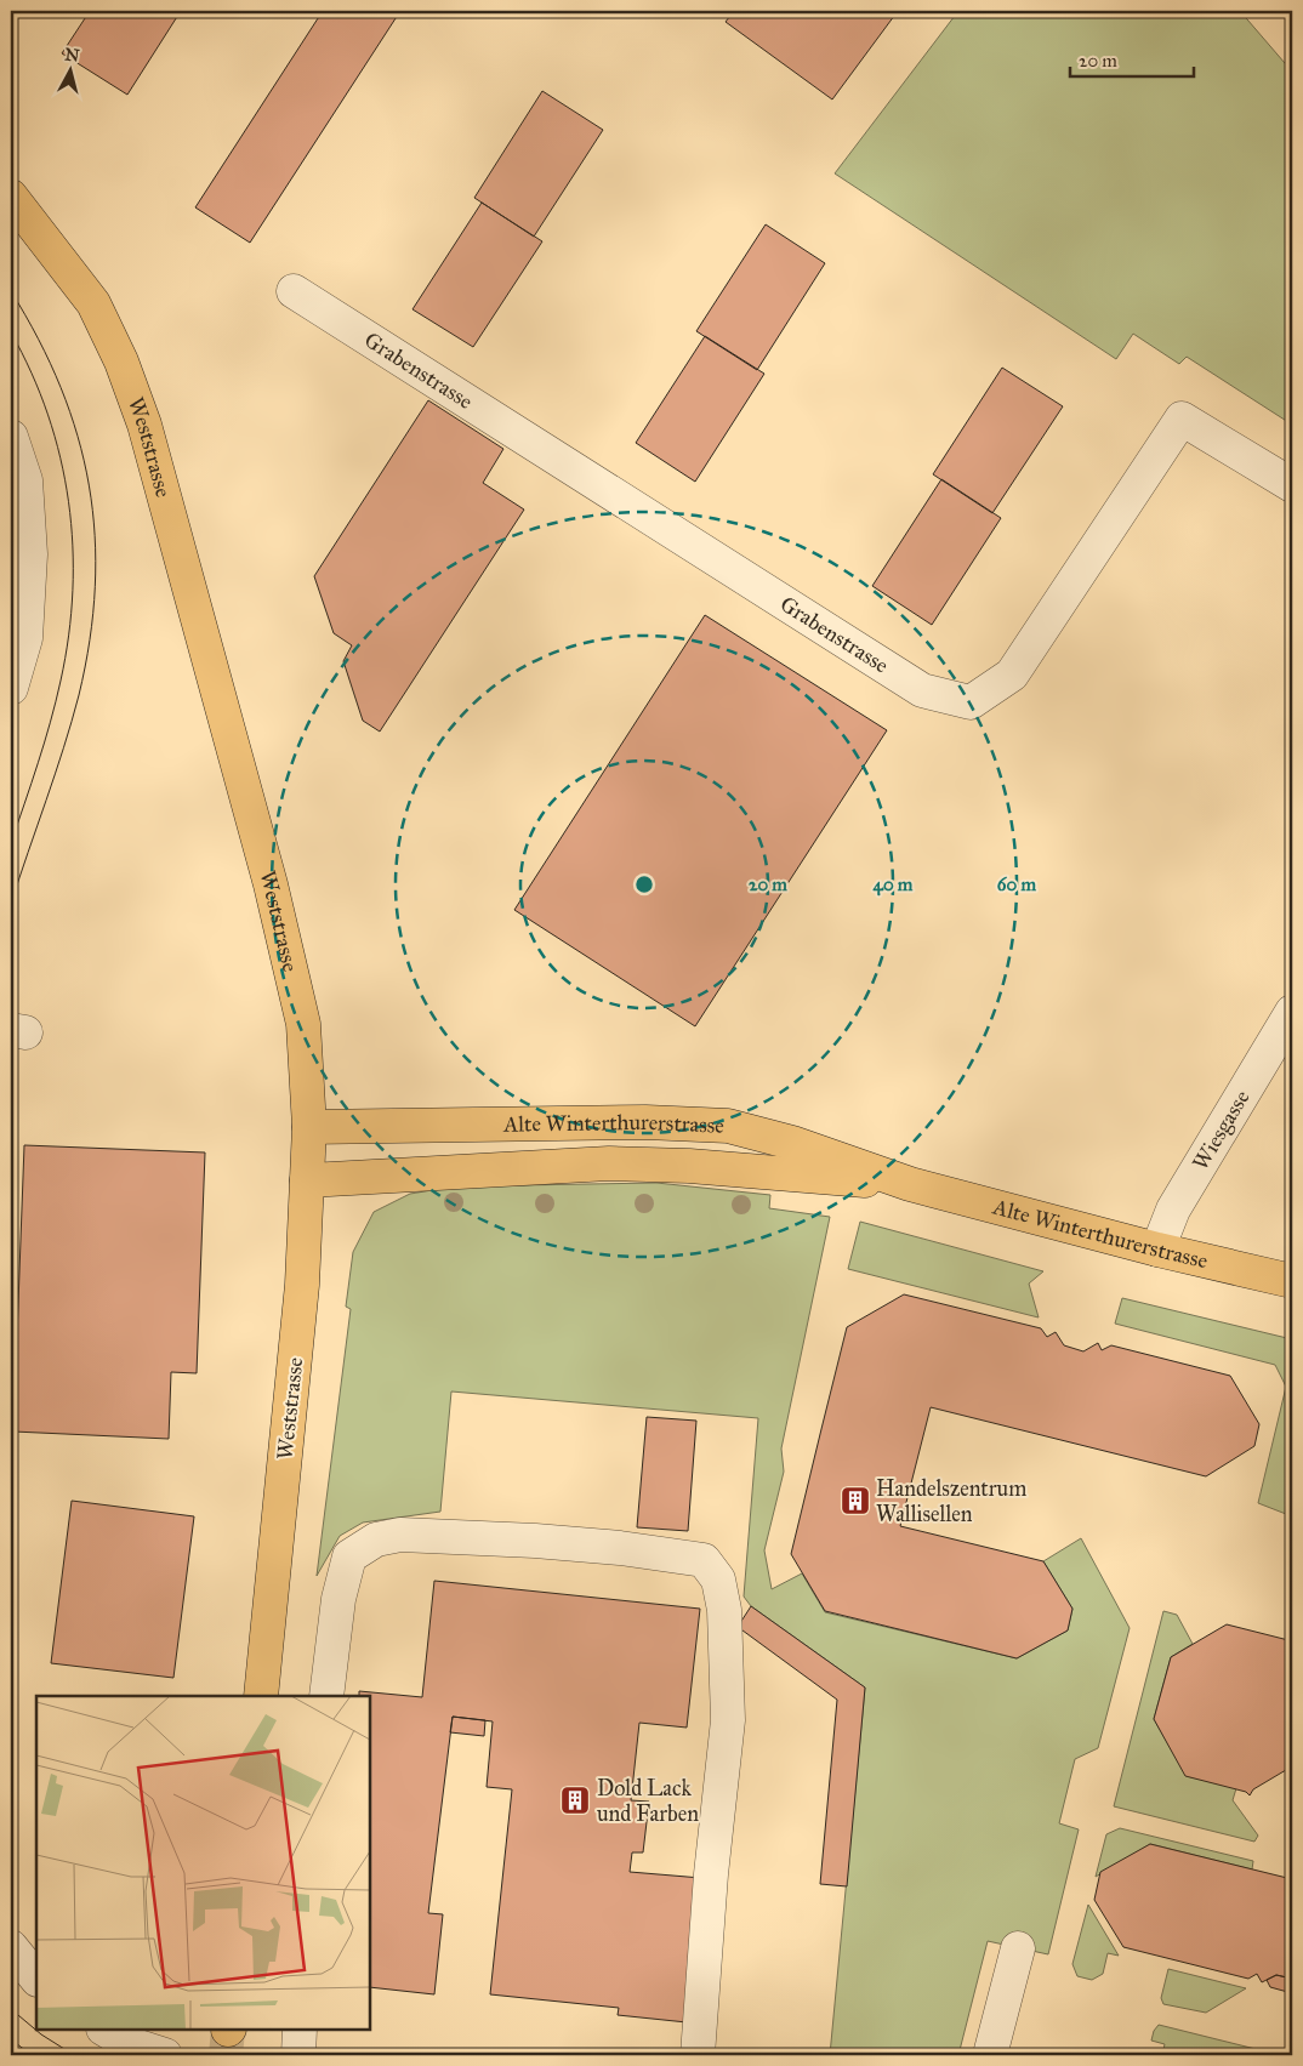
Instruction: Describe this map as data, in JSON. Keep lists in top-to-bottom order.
{
  "streets": {
    "main road": ["Weststrasse", "Alte Winterthurerstrasse"],
    "street": ["Grabenstrasse", "Wiesgasse"]
  },
  "crossings": [
    ["Weststrasse", "Alte Winterthurerstrasse"],
    ["Alte Winterthurerstrasse", "Wiesgasse"]
  ],
  "places": {
    "building": ["Handelszentrum Wallisellen", "Dold Lack und Farben"]
  },
  "scale_bar": "20 m",
  "north": "top",
  "rings": ["20 m", "40 m", "60 m"]
}
